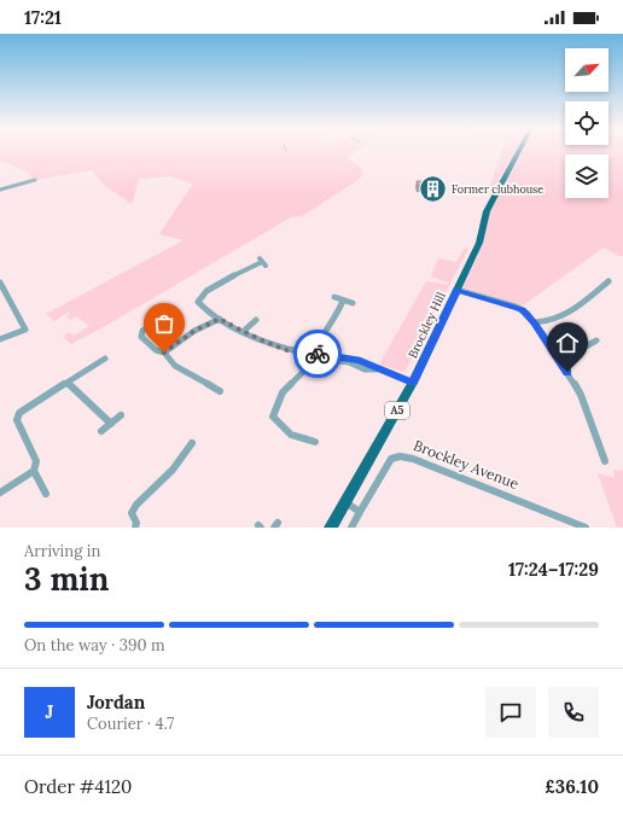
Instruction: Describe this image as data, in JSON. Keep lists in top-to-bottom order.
{
  "streets": {
    "main road": ["Brockley Hill", "A5"],
    "street": ["Brockley Avenue"]
  },
  "places": {
    "building": ["Former clubhouse"]
  },
  "north": "top right",
  "page": {
    "status": "17:21",
    "heading": ["3 min", "Arriving in", "17:24–17:29"],
    "panel": [
      "Jordan",
      "Courier · 4.7",
      "Order #4120",
      "£36.10"
    ],
    "bar": "On the way · 390 m",
    "round": "J"
  }
}
